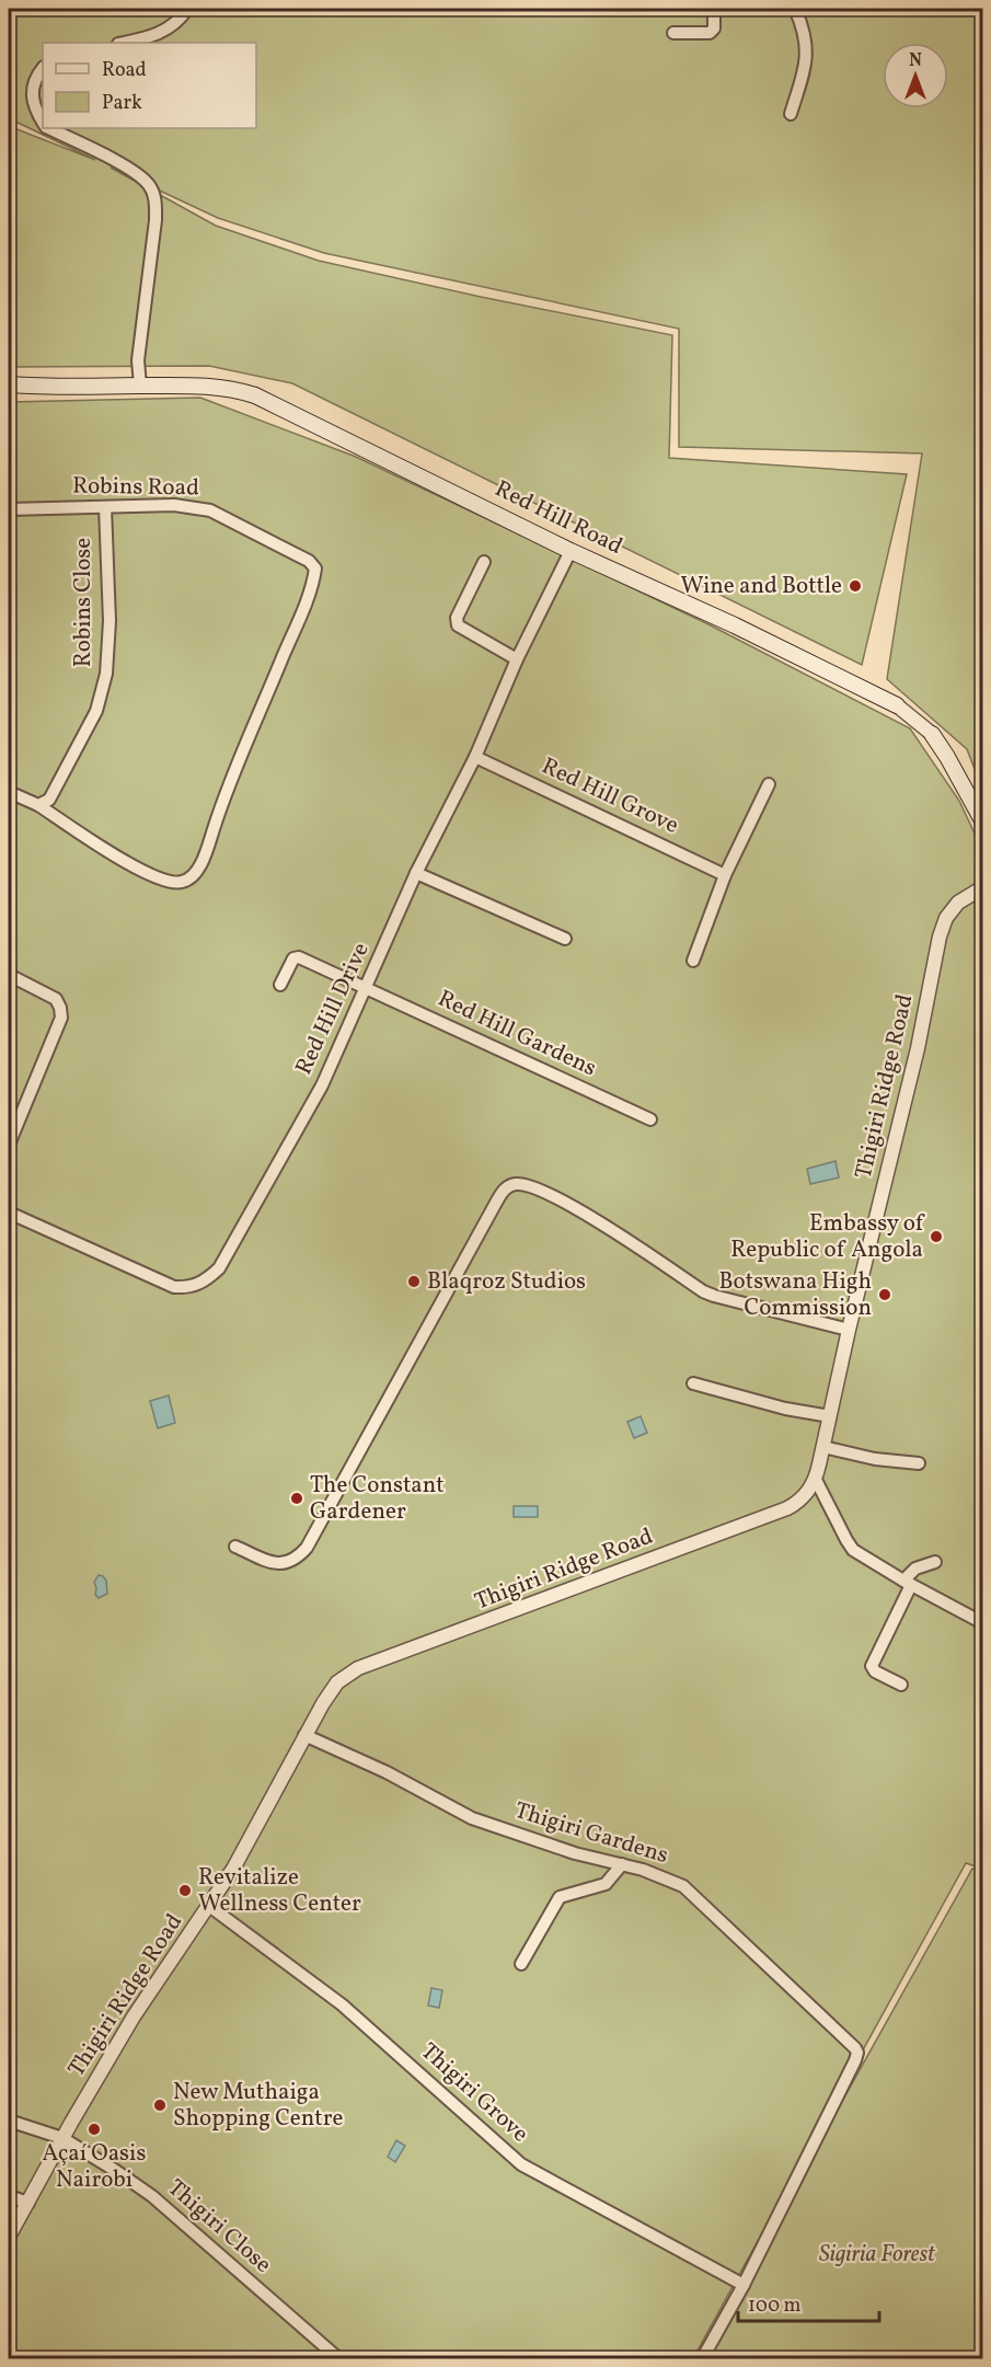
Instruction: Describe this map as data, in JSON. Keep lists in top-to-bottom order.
{
  "streets": {
    "main road": ["Red Hill Road"],
    "street": [
      "Robins Road",
      "Robins Close",
      "Red Hill Grove",
      "Red Hill Drive",
      "Red Hill Gardens",
      "Thigiri Ridge Road",
      "Thigiri Gardens",
      "Thigiri Grove",
      "Thigiri Close"
    ]
  },
  "crossings": [
    ["Robins Road", "Robins Close"],
    ["Red Hill Road", "Red Hill Drive"],
    ["Red Hill Grove", "Red Hill Drive"],
    ["Red Hill Drive", "Red Hill Gardens"],
    ["Thigiri Ridge Road", "Thigiri Gardens"],
    ["Thigiri Ridge Road", "Thigiri Grove"],
    ["Thigiri Ridge Road", "Thigiri Close"],
    ["Thigiri Gardens", "Thigiri Grove"]
  ],
  "parks": ["Sigiria Forest"],
  "places": [
    "Wine and Bottle",
    "Embassy of Republic of Angola",
    "Blaqroz Studios",
    "Botswana High Commission",
    "The Constant Gardener",
    "Revitalize Wellness Center",
    "New Muthaiga Shopping Centre",
    "Açaí Oasis Nairobi"
  ],
  "legend": ["Road", "Park"],
  "scale_bar": "100 m",
  "north": "top"
}
